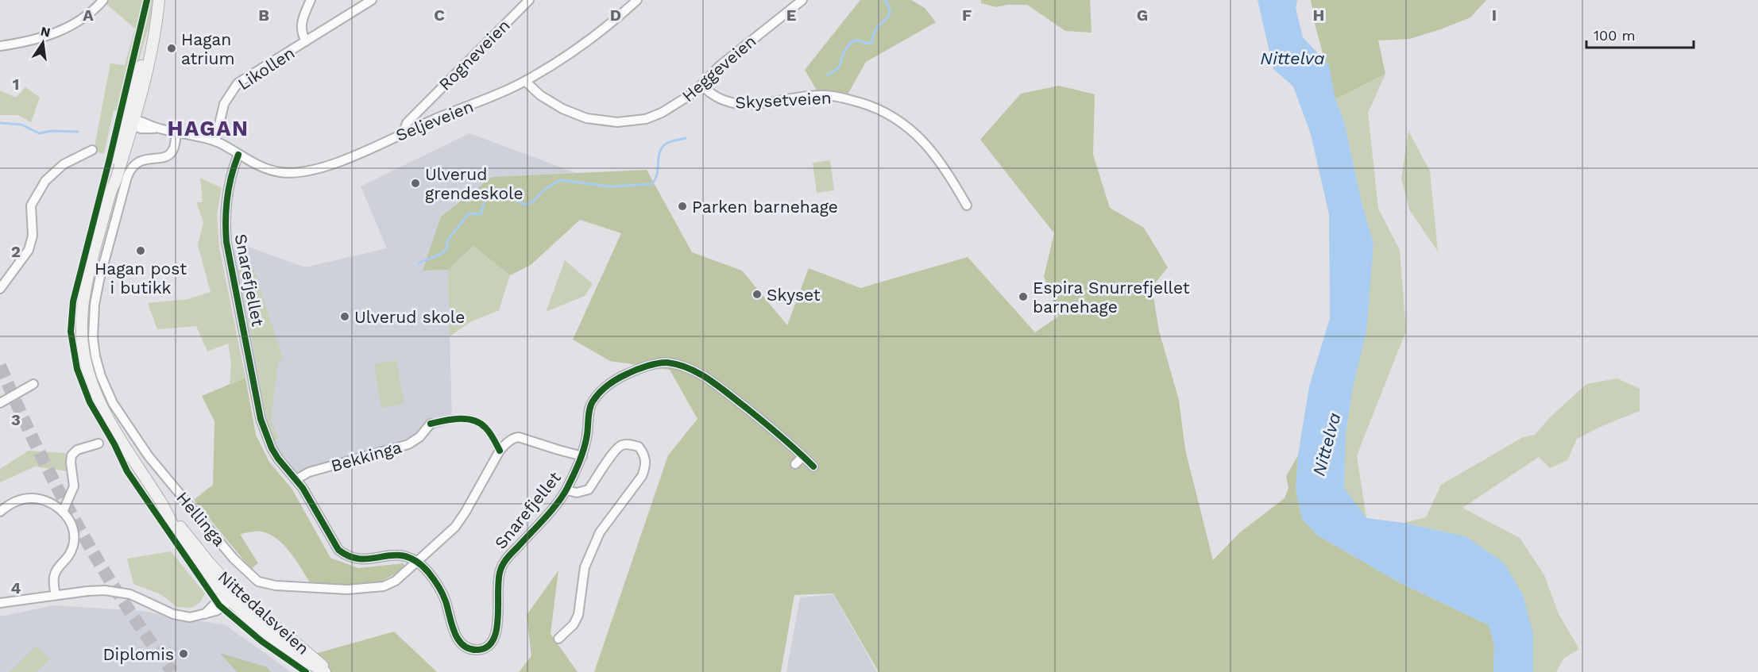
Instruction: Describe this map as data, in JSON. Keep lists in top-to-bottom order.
{
  "streets": {
    "main road": ["Nittedalsveien"],
    "street": [
      "Rogneveien",
      "Likollen",
      "Heggeveien",
      "Skysetveien",
      "Seljeveien",
      "Snarefjellet",
      "Bekkinga",
      "Hellinga"
    ]
  },
  "crossings": [
    ["Rogneveien", "Seljeveien"],
    ["Likollen", "Seljeveien"],
    ["Heggeveien", "Skysetveien"],
    ["Heggeveien", "Seljeveien"],
    ["Seljeveien", "Snarefjellet"],
    ["Snarefjellet", "Bekkinga"],
    ["Snarefjellet", "Hellinga"]
  ],
  "districts": ["HAGAN"],
  "water": ["Nittelva"],
  "places": [
    "Hagan atrium",
    "Ulverud grendeskole",
    "Parken barnehage",
    "Hagan post i butikk",
    "Skyset",
    "Espira Snurrefjellet barnehage",
    "Ulverud skole",
    "Diplomis"
  ],
  "scale_bar": "100 m",
  "north": "top",
  "grid": {
    "columns": [
      "A",
      "B",
      "C",
      "D",
      "E",
      "F",
      "G",
      "H",
      "I"
    ],
    "rows": [
      "1",
      "2",
      "3",
      "4"
    ]
  }
}
